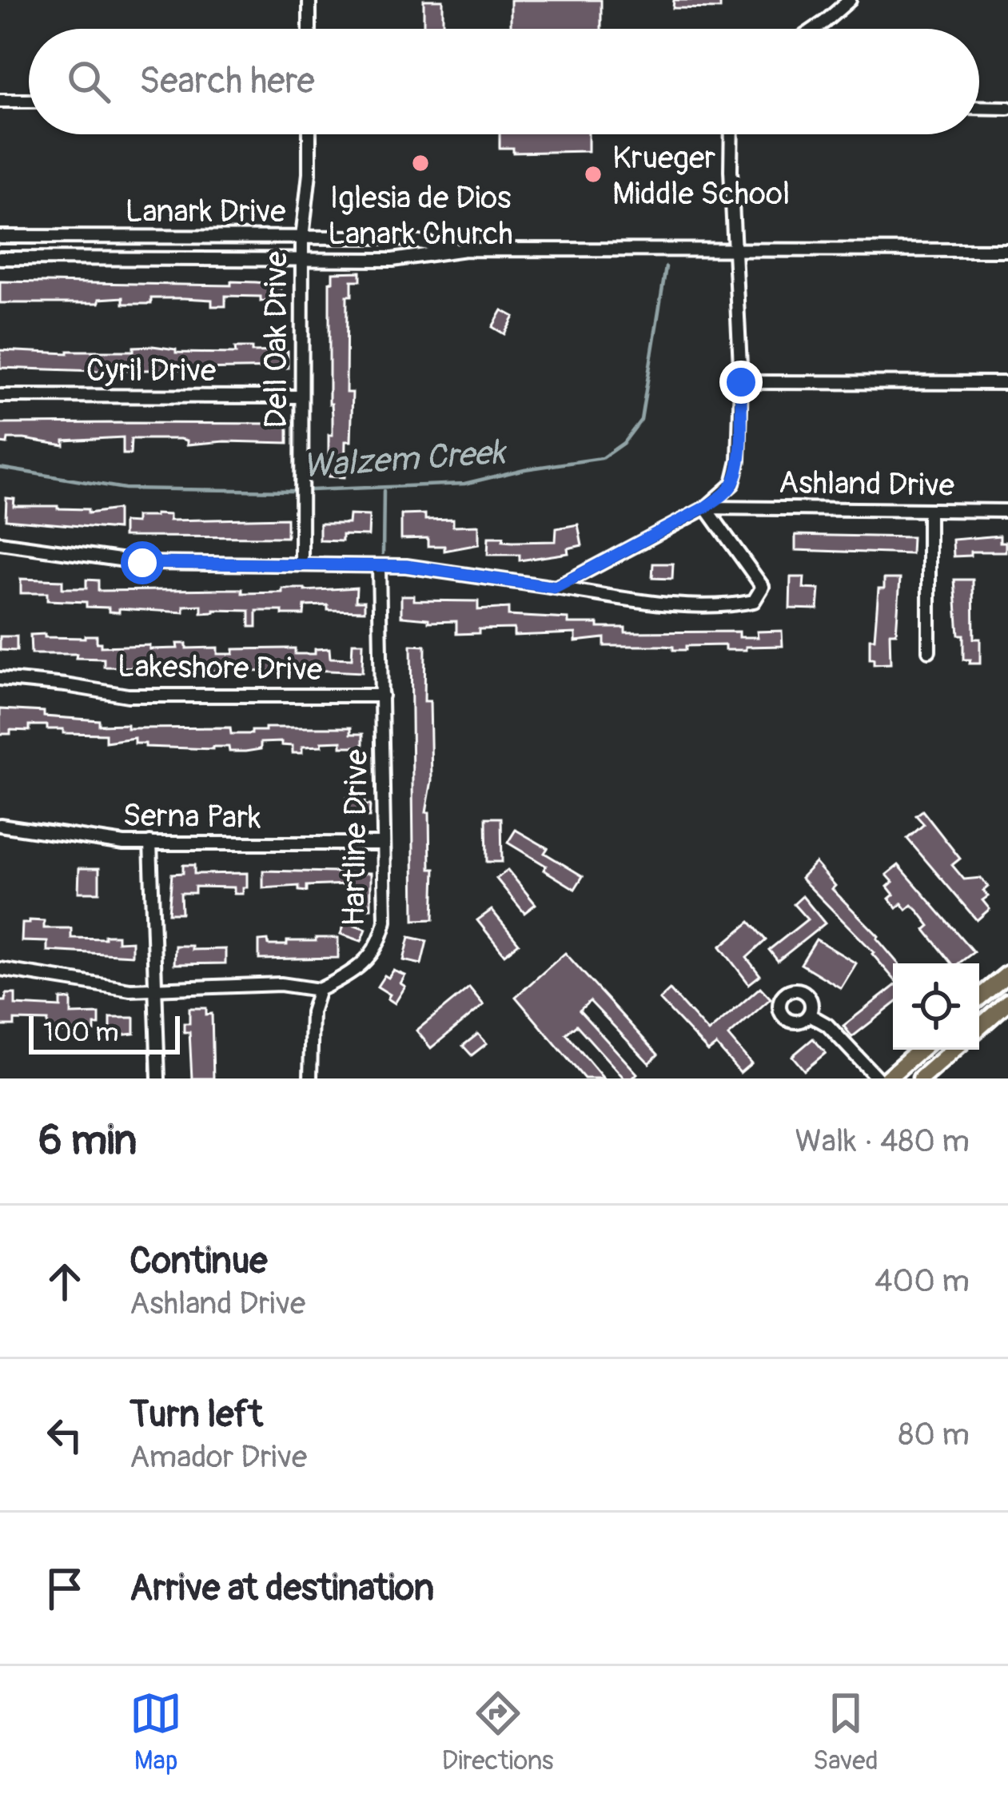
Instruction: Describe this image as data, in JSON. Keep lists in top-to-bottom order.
{
  "streets": {
    "street": [
      "Lanark Drive",
      "Dell Oak Drive",
      "Cyril Drive",
      "Ashland Drive",
      "Lakeshore Drive",
      "Serna Park",
      "Hartline Drive"
    ]
  },
  "crossings": [
    ["Lanark Drive", "Dell Oak Drive"],
    ["Dell Oak Drive", "Cyril Drive"],
    ["Lakeshore Drive", "Hartline Drive"],
    ["Serna Park", "Hartline Drive"]
  ],
  "water": ["Walzem Creek"],
  "places": ["Iglesia de Dios Lanark Church", "Krueger Middle School"],
  "scale_bar": "100 m",
  "page": {
    "search": "Search here",
    "scale": "100 m",
    "heading": ["6 min", "Walk · 480 m"],
    "list": [
      ["Continue", "Ashland Drive", "400 m"],
      ["Turn left", "Amador Drive", "80 m"],
      "Arrive at destination"
    ],
    "nav": ["Map", "Directions", "Saved"]
  }
}
